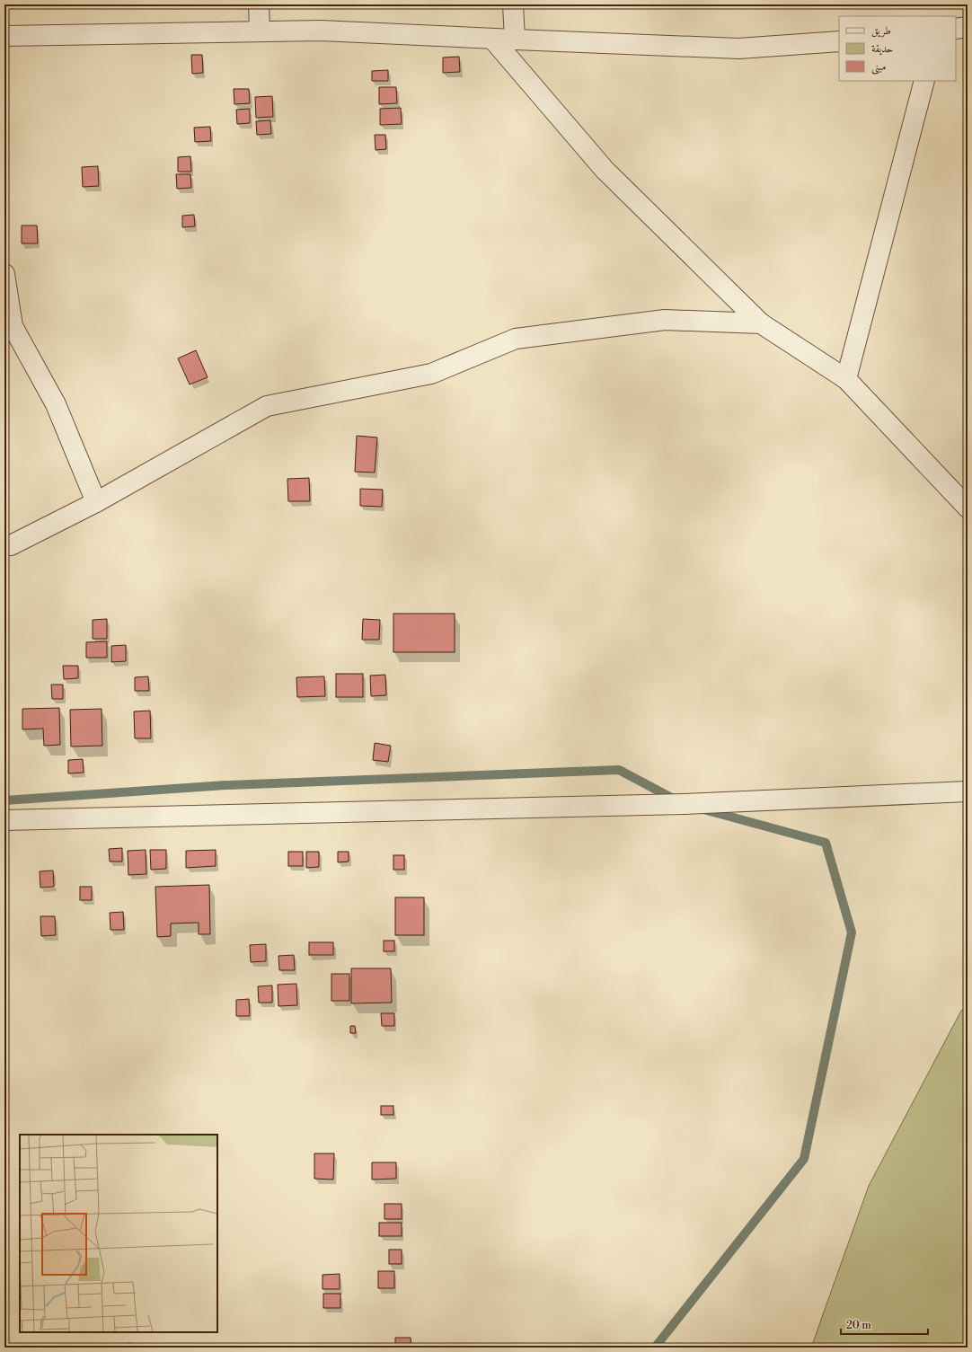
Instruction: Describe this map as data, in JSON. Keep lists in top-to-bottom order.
{
  "legend": ["طريق", "حديقة", "مبنى"],
  "scale_bar": "20 m"
}
